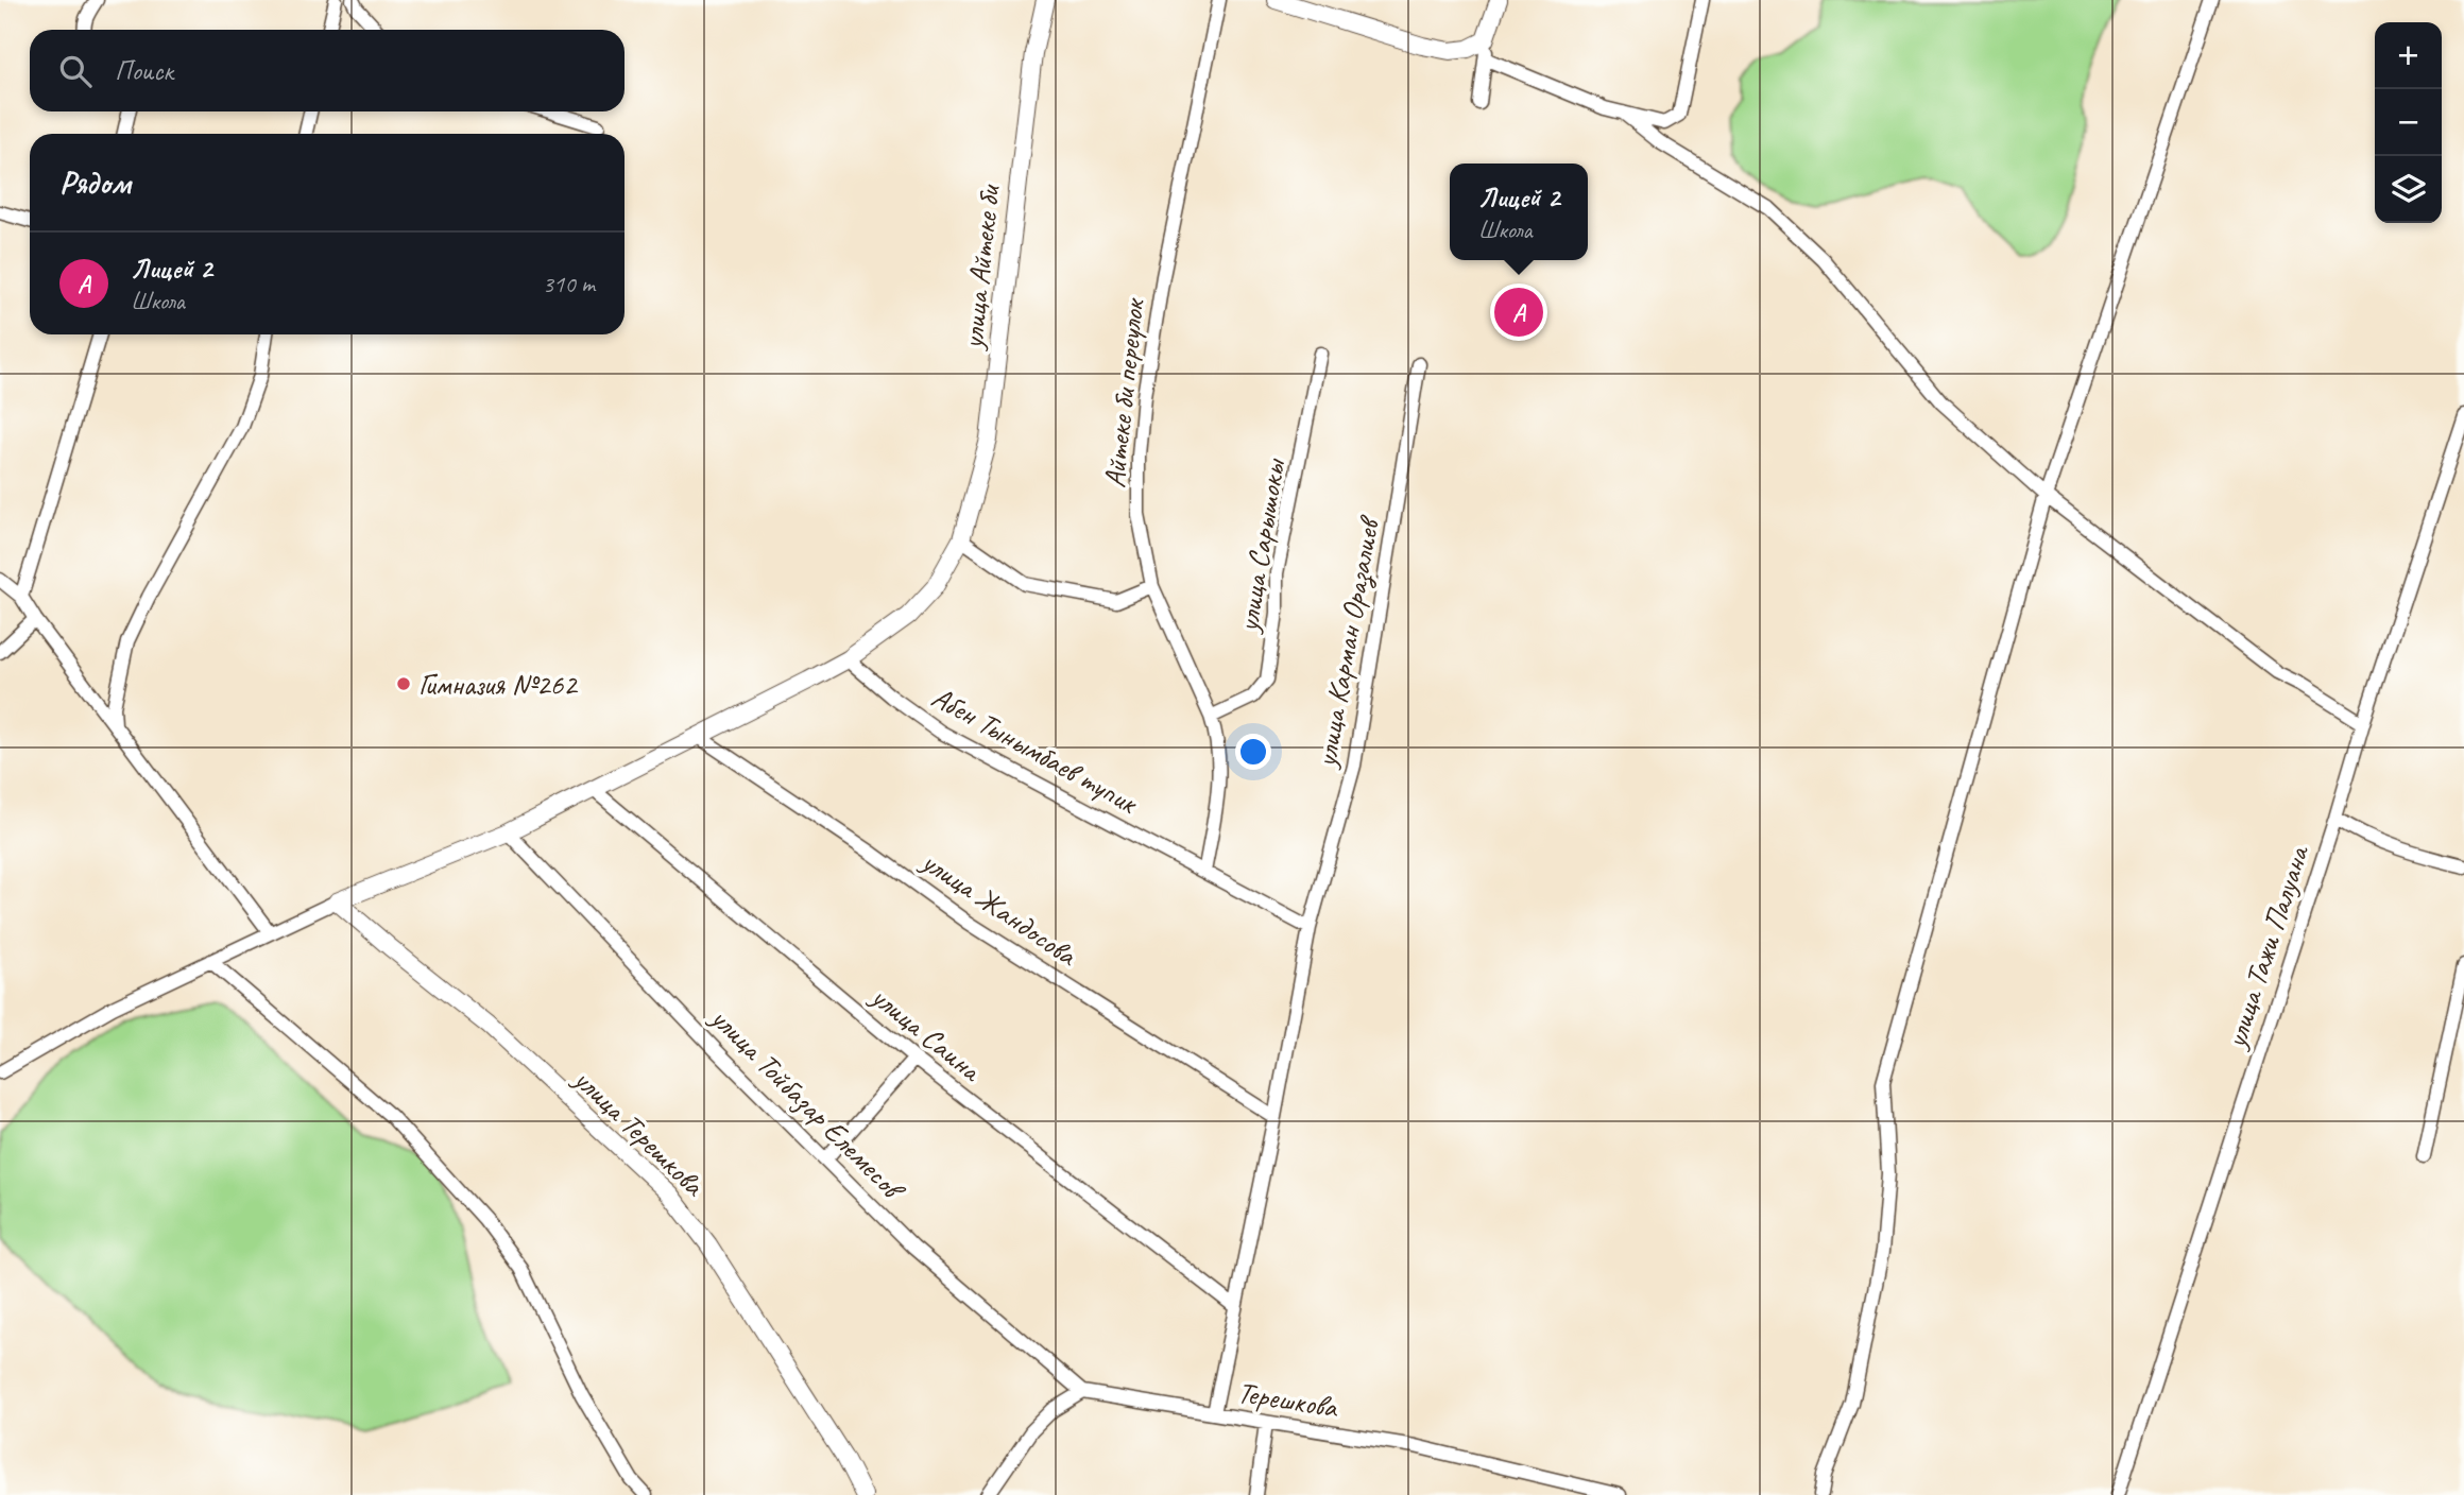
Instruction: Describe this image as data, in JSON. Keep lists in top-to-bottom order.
{
  "streets": {
    "street": [
      "улица Айтеке би",
      "Айтеке би переулок",
      "улица Сарышокы",
      "улица Карман Оразалиев",
      "Абен Тынымбаев тупик",
      "улица Жандосова",
      "улица Тажи Палуана",
      "улица Саина",
      "улица Тойбазар Елемесов",
      "улица Терешкова",
      "Терешкова"
    ]
  },
  "crossings": [
    ["улица Айтеке би", "Абен Тынымбаев тупик"],
    ["улица Айтеке би", "улица Жандосова"],
    ["улица Айтеке би", "улица Саина"],
    ["улица Айтеке би", "улица Тойбазар Елемесов"],
    ["улица Айтеке би", "улица Терешкова"],
    ["Айтеке би переулок", "улица Сарышокы"],
    ["Айтеке би переулок", "Абен Тынымбаев тупик"],
    ["улица Карман Оразалиев", "Абен Тынымбаев тупик"],
    ["улица Карман Оразалиев", "улица Жандосова"],
    ["улица Карман Оразалиев", "улица Саина"],
    ["улица Карман Оразалиев", "Терешкова"],
    ["улица Тойбазар Елемесов", "Терешкова"]
  ],
  "places": ["Гимназия №262"],
  "page": {
    "map_buttons": ["+", "−"],
    "search": "Поиск",
    "heading": "Рядом",
    "popup": ["Лицей 2", "Школа"],
    "list": [
      {
        "mark": "A",
        "name": "Лицей 2",
        "note": "Школа",
        "value": "310 m"
      }
    ],
    "pins": "A"
  }
}
